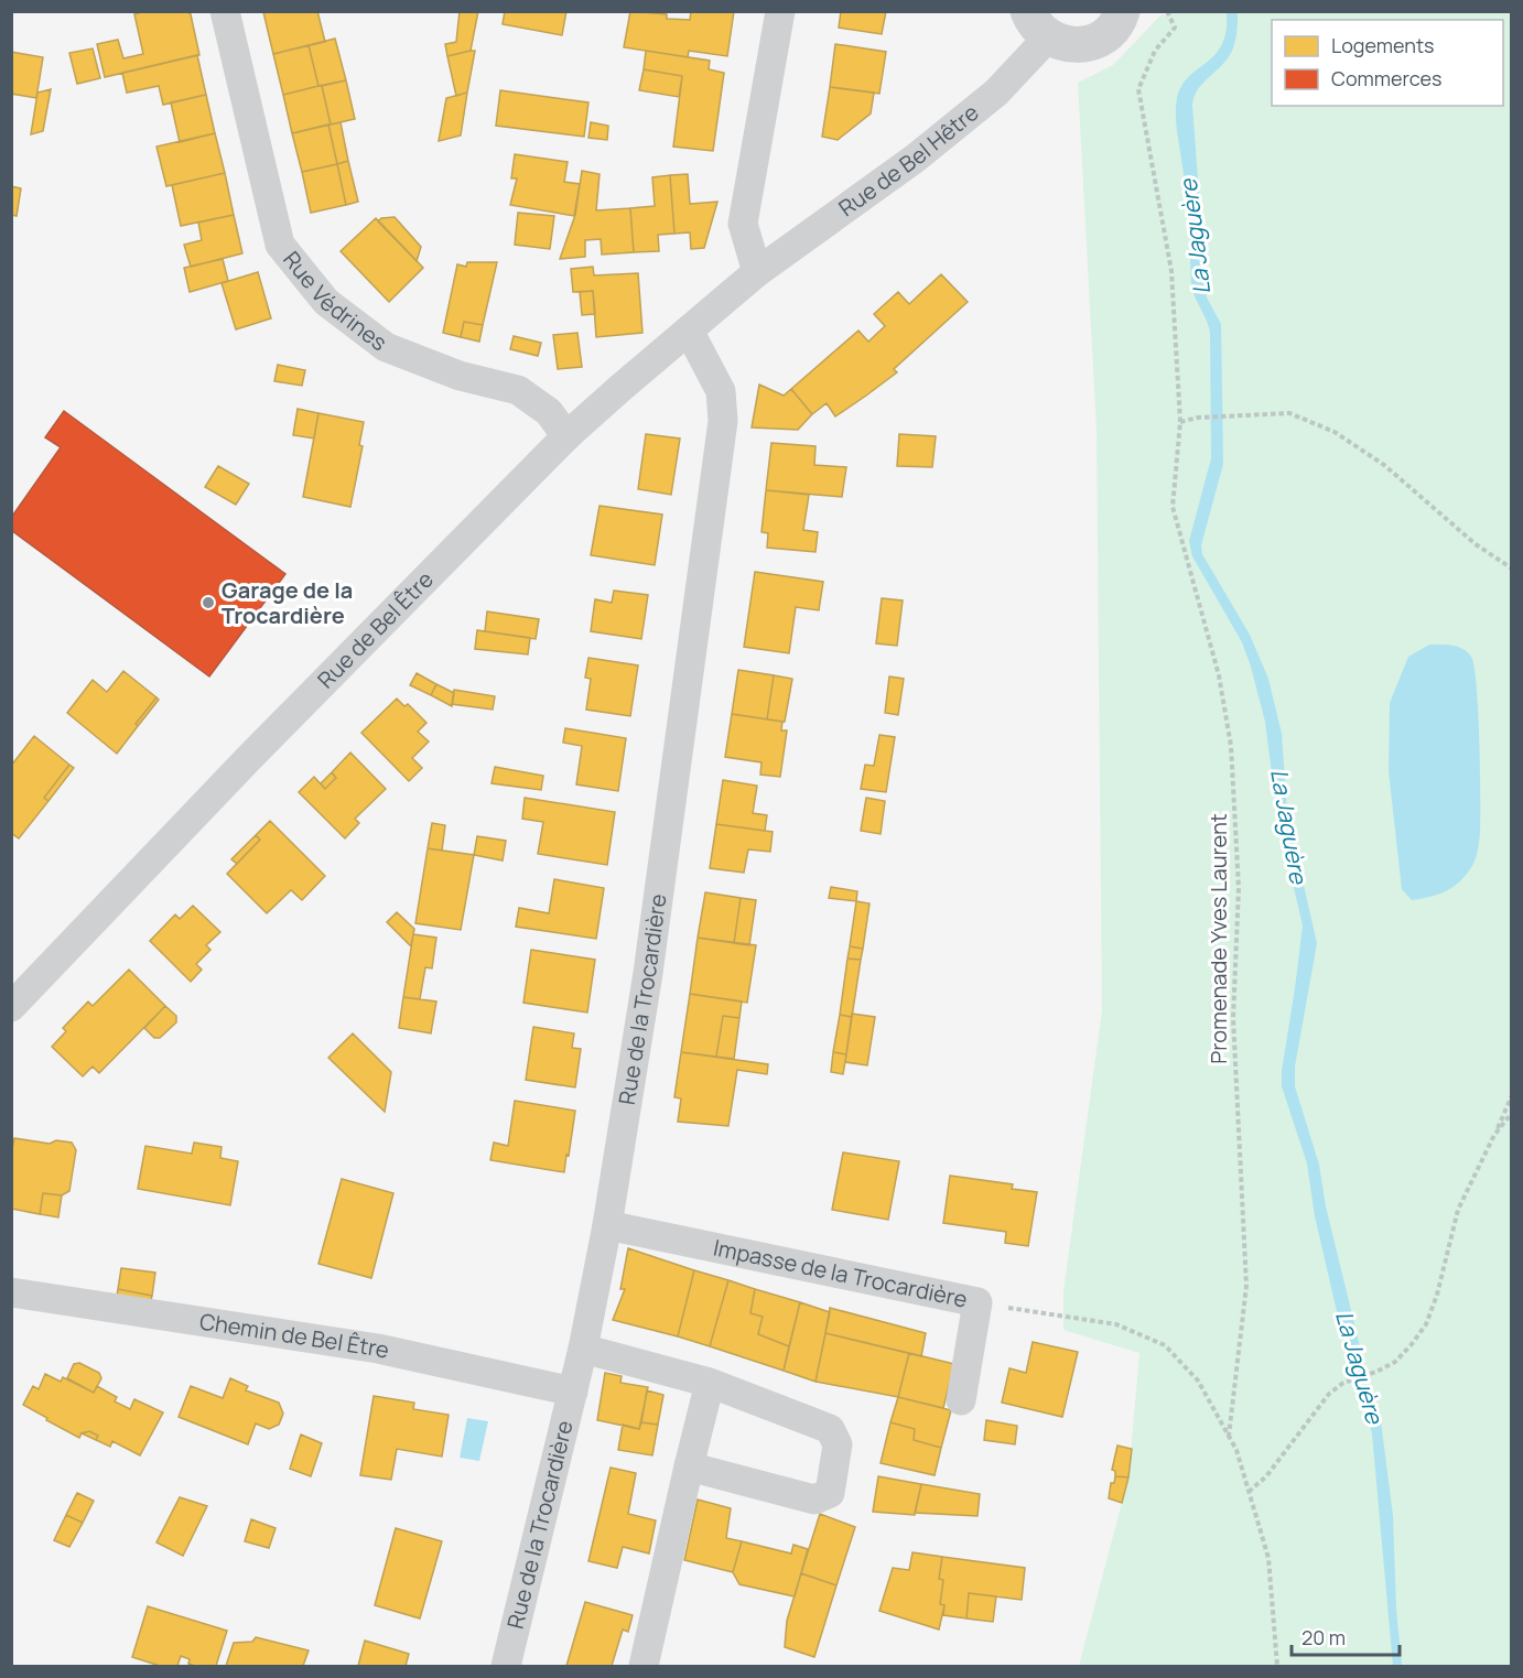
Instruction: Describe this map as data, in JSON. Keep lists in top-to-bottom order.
{
  "streets": {
    "street": [
      "Rue de Bel Hêtre",
      "Rue Védrines",
      "Rue de Bel Être",
      "Rue de la Trocardière",
      "Impasse de la Trocardière",
      "Chemin de Bel Être"
    ],
    "path": ["Promenade Yves Laurent"]
  },
  "crossings": [
    ["Rue de Bel Hêtre", "Rue de Bel Être"],
    ["Rue Védrines", "Rue de Bel Être"],
    ["Rue de Bel Être", "Rue de la Trocardière"],
    ["Rue de la Trocardière", "Impasse de la Trocardière"],
    ["Rue de la Trocardière", "Chemin de Bel Être"]
  ],
  "water": ["La Jaguère"],
  "places": ["Garage de la Trocardière"],
  "legend": ["Logements", "Commerces"],
  "scale_bar": "20 m"
}
